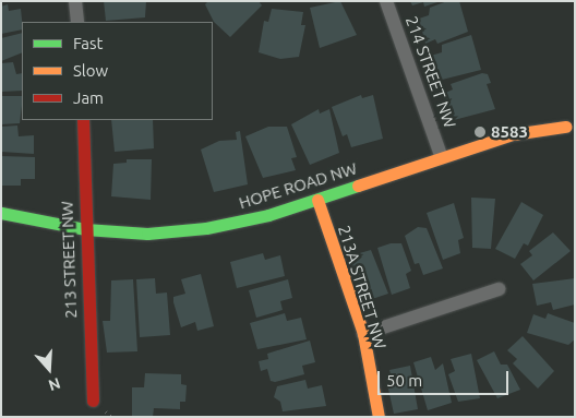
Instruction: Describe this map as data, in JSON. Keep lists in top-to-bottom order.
{
  "streets": {
    "street": [
      "214 STREET NW",
      "HOPE ROAD NW",
      "213 STREET NW",
      "213A STREET NW"
    ]
  },
  "crossings": [
    ["214 STREET NW", "HOPE ROAD NW"],
    ["HOPE ROAD NW", "213 STREET NW"],
    ["HOPE ROAD NW", "213A STREET NW"]
  ],
  "places": ["8583"],
  "legend": ["Fast", "Slow", "Jam"],
  "scale_bar": "50 m",
  "north": "bottom"
}
